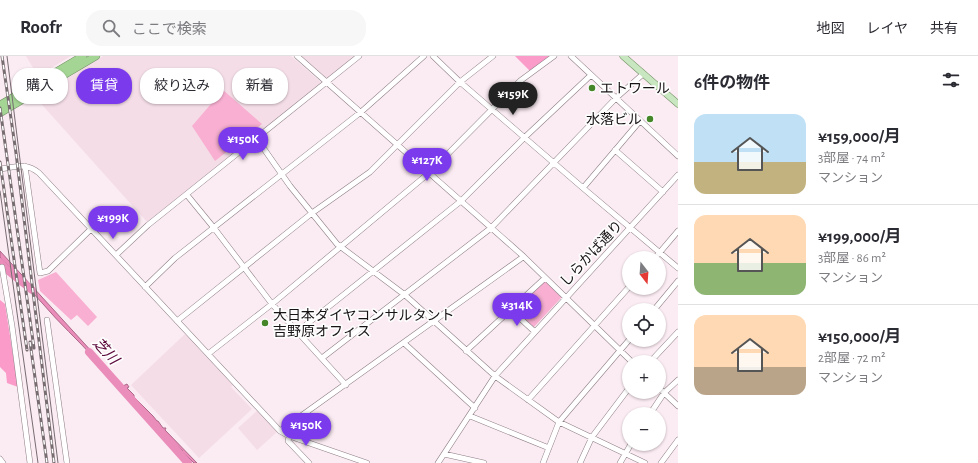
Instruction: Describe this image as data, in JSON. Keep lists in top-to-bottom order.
{
  "streets": {
    "street": ["しらかば通り"]
  },
  "water": ["芝川"],
  "places": ["エトワール", "水落ビル", "大日本ダイヤコンサルタント 吉野原オフィス"],
  "north": "bottom",
  "page": {
    "header": "Roofr",
    "search": "ここで検索",
    "nav": ["地図", "レイヤ", "共有"],
    "heading": "6件の物件",
    "chip": [
      "購入",
      "賃貸",
      "絞り込み",
      "新着"
    ],
    "price": [
      "¥159K",
      "¥150K",
      "¥127K",
      "¥199K",
      "¥314K",
      "¥150K"
    ],
    "list": [
      {
        "name": "¥159,000/月",
        "note": "3部屋 · 74 m² · マンション"
      },
      {
        "name": "¥199,000/月",
        "note": "3部屋 · 86 m² · マンション"
      },
      {
        "name": "¥150,000/月",
        "note": "2部屋 · 72 m² · マンション"
      }
    ],
    "map_buttons": ["+", "−"]
  }
}
